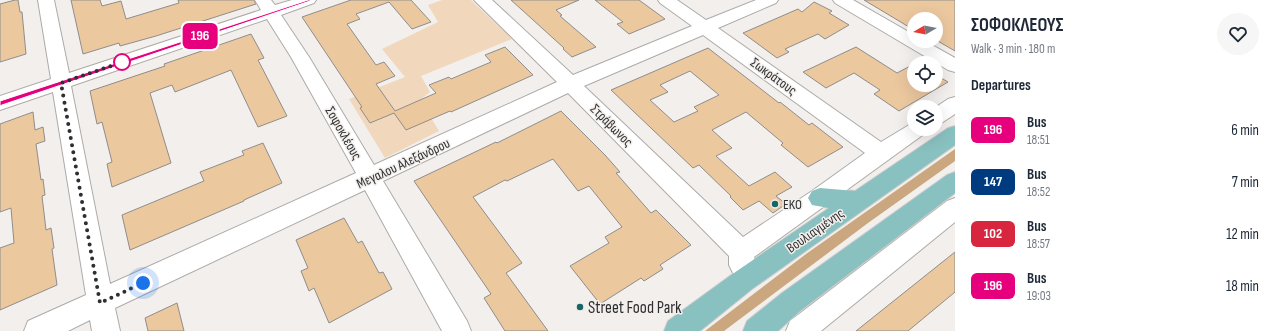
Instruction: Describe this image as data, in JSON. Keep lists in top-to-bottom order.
{
  "streets": {
    "main road": ["Βουλιαγμένης"],
    "street": [
      "Σωκράτους",
      "Στράβωνος",
      "Σοφοκλέους",
      "Μεγαλου Αλεξάνδρου"
    ]
  },
  "crossings": [
    ["Σωκράτους", "Μεγαλου Αλεξάνδρου"],
    ["Στράβωνος", "Μεγαλου Αλεξάνδρου"],
    ["Σοφοκλέους", "Μεγαλου Αλεξάνδρου"]
  ],
  "places": ["EKO", "Street Food Park"],
  "lines": ["bus line 196"],
  "north": "left",
  "page": {
    "on_map": "196",
    "heading": [
      ["ΣΟΦΟΚΛΕΟΥΣ", "Walk · 3 min · 180 m"],
      "Departures"
    ],
    "list": [
      {
        "mark": "196",
        "name": "Bus",
        "note": "18:51",
        "value": "6 min"
      },
      {
        "mark": "147",
        "name": "Bus",
        "note": "18:52",
        "value": "7 min"
      },
      {
        "mark": "102",
        "name": "Bus",
        "note": "18:57",
        "value": "12 min"
      },
      {
        "mark": "196",
        "name": "Bus",
        "note": "19:03",
        "value": "18 min"
      }
    ]
  }
}
